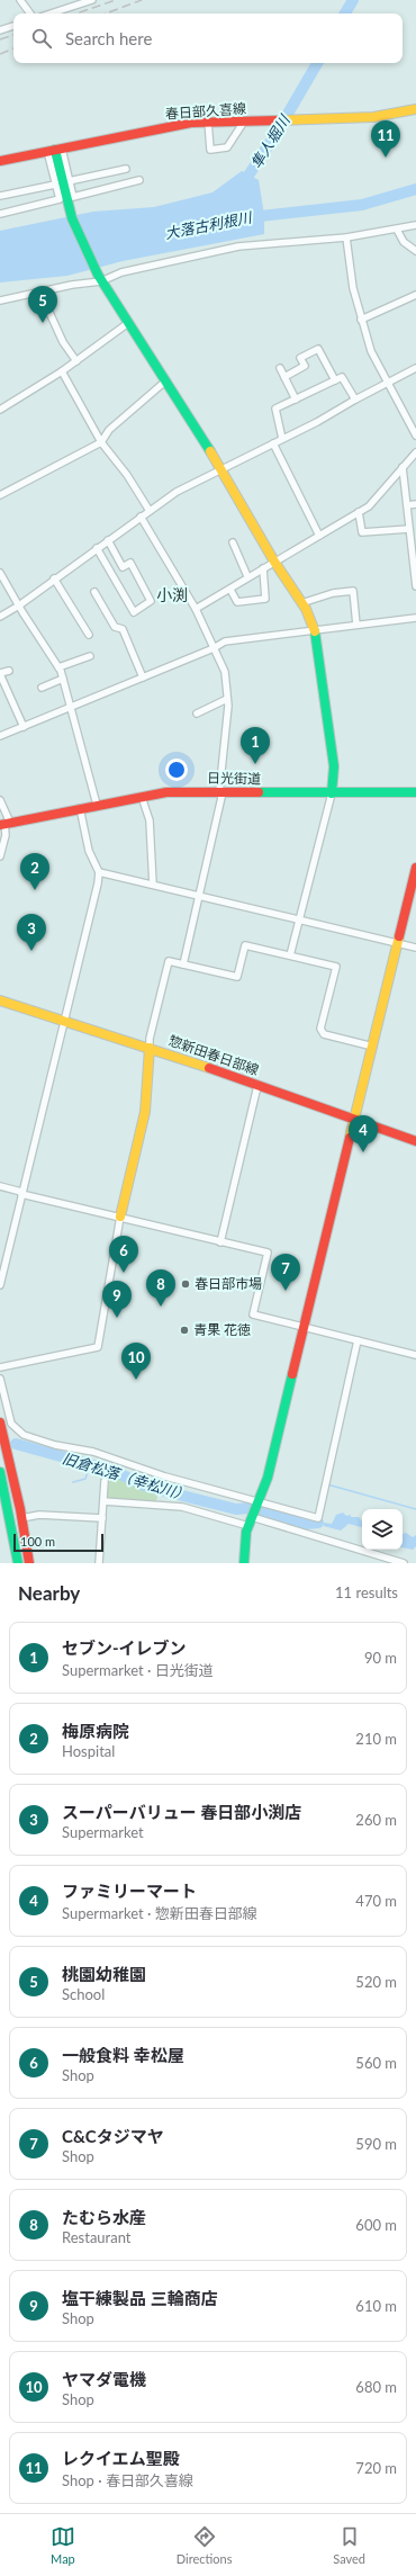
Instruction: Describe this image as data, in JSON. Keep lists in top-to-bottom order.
{
  "streets": {
    "main road": ["春日部久喜線", "日光街道", "惣新田春日部線"]
  },
  "districts": ["小渕"],
  "water": ["隼人堀川", "大落古利根川", "旧倉松落（幸松川）"],
  "places": ["春日部市場", "青果 花徳"],
  "scale_bar": "100 m",
  "page": {
    "search": "Search here",
    "pins": [
      "11",
      "5",
      "1",
      "2",
      "3",
      "4",
      "6",
      "7",
      "8",
      "9",
      "10"
    ],
    "scale": "100 m",
    "heading": ["Nearby", "11 results"],
    "list": [
      {
        "mark": "1",
        "name": "セブン-イレブン",
        "note": "Supermarket · 日光街道",
        "value": "90 m"
      },
      {
        "mark": "2",
        "name": "梅原病院",
        "note": "Hospital",
        "value": "210 m"
      },
      {
        "mark": "3",
        "name": "スーパーバリュー 春日部小渕店",
        "note": "Supermarket",
        "value": "260 m"
      },
      {
        "mark": "4",
        "name": "ファミリーマート",
        "note": "Supermarket · 惣新田春日部線",
        "value": "470 m"
      },
      {
        "mark": "5",
        "name": "桃園幼稚園",
        "note": "School",
        "value": "520 m"
      },
      {
        "mark": "6",
        "name": "一般食料 幸松屋",
        "note": "Shop",
        "value": "560 m"
      },
      {
        "mark": "7",
        "name": "C&Cタジマヤ",
        "note": "Shop",
        "value": "590 m"
      },
      {
        "mark": "8",
        "name": "たむら水産",
        "note": "Restaurant",
        "value": "600 m"
      },
      {
        "mark": "9",
        "name": "塩干練製品 三輪商店",
        "note": "Shop",
        "value": "610 m"
      },
      {
        "mark": "10",
        "name": "ヤマダ電機",
        "note": "Shop",
        "value": "680 m"
      },
      {
        "mark": "11",
        "name": "レクイエム聖殿",
        "note": "Shop · 春日部久喜線",
        "value": "720 m"
      }
    ],
    "nav": ["Map", "Directions", "Saved"]
  }
}
